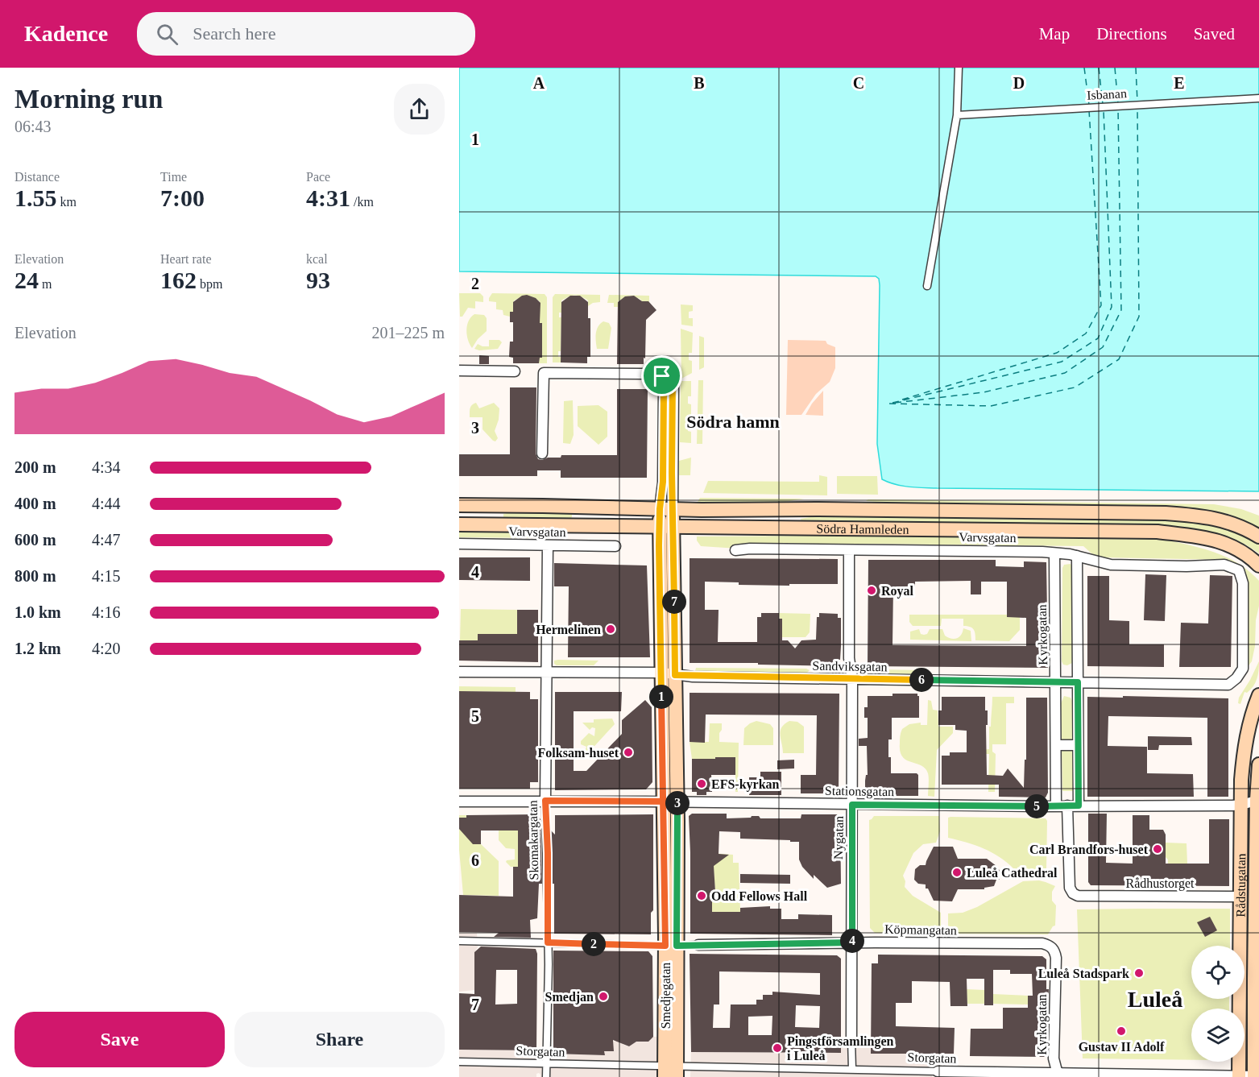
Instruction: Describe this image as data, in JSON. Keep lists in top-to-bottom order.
{
  "streets": {
    "main road": ["Södra Hamnleden", "Rådstugatan", "Smedjegatan"],
    "street": [
      "Isbanan",
      "Varvsgatan",
      "Kyrkogatan",
      "Sandviksgatan",
      "Stationsgatan",
      "Nygatan",
      "Skomakargatan",
      "Rådhustorget",
      "Köpmangatan",
      "Storgatan"
    ]
  },
  "crossings": [
    ["Södra Hamnleden", "Smedjegatan"],
    ["Varvsgatan", "Kyrkogatan"],
    ["Varvsgatan", "Sandviksgatan"],
    ["Varvsgatan", "Nygatan"],
    ["Varvsgatan", "Skomakargatan"],
    ["Kyrkogatan", "Sandviksgatan"],
    ["Kyrkogatan", "Stationsgatan"],
    ["Kyrkogatan", "Köpmangatan"],
    ["Kyrkogatan", "Storgatan"],
    ["Sandviksgatan", "Nygatan"],
    ["Sandviksgatan", "Skomakargatan"],
    ["Sandviksgatan", "Smedjegatan"],
    ["Stationsgatan", "Nygatan"],
    ["Stationsgatan", "Skomakargatan"],
    ["Stationsgatan", "Rådhustorget"],
    ["Stationsgatan", "Rådstugatan"],
    ["Stationsgatan", "Smedjegatan"],
    ["Nygatan", "Köpmangatan"],
    ["Nygatan", "Storgatan"],
    ["Skomakargatan", "Köpmangatan"],
    ["Skomakargatan", "Storgatan"],
    ["Rådhustorget", "Rådstugatan"],
    ["Rådstugatan", "Storgatan"],
    ["Köpmangatan", "Smedjegatan"],
    ["Smedjegatan", "Storgatan"]
  ],
  "districts": ["Södra hamn", "Luleå"],
  "places": [
    "Royal",
    "Hermelinen",
    "Folksam-huset",
    "EFS-kyrkan",
    "Carl Brandfors-huset",
    "Luleå Cathedral",
    "Odd Fellows Hall",
    "Luleå Stadspark",
    "Smedjan",
    "Gustav II Adolf",
    "Pingstförsamlingen i Luleå"
  ],
  "page": {
    "header": "Kadence",
    "search": "Search here",
    "nav": ["Map", "Directions", "Saved"],
    "heading": ["Morning run", "06:43"],
    "stats": [
      ["Distance", "1.55 km"],
      ["Time", "7:00"],
      ["Pace", "4:31 /km"],
      ["Elevation", "24 m"],
      ["Heart rate", "162 bpm"],
      ["kcal", "93"]
    ],
    "chart": ["Elevation", "201–225 m"],
    "list": [
      {
        "name": "200 m",
        "note": "4:34"
      },
      {
        "name": "400 m",
        "note": "4:44"
      },
      {
        "name": "600 m",
        "note": "4:47"
      },
      {
        "name": "800 m",
        "note": "4:15"
      },
      {
        "name": "1.0 km",
        "note": "4:16"
      },
      {
        "name": "1.2 km",
        "note": "4:20"
      }
    ],
    "pins": [
      "7",
      "6",
      "1",
      "3",
      "5",
      "4",
      "2"
    ],
    "buttons": ["Save", "Share"]
  },
  "grid": {
    "columns": [
      "A",
      "B",
      "C",
      "D",
      "E"
    ],
    "rows": [
      "1",
      "2",
      "3",
      "4",
      "5",
      "6",
      "7"
    ]
  }
}
